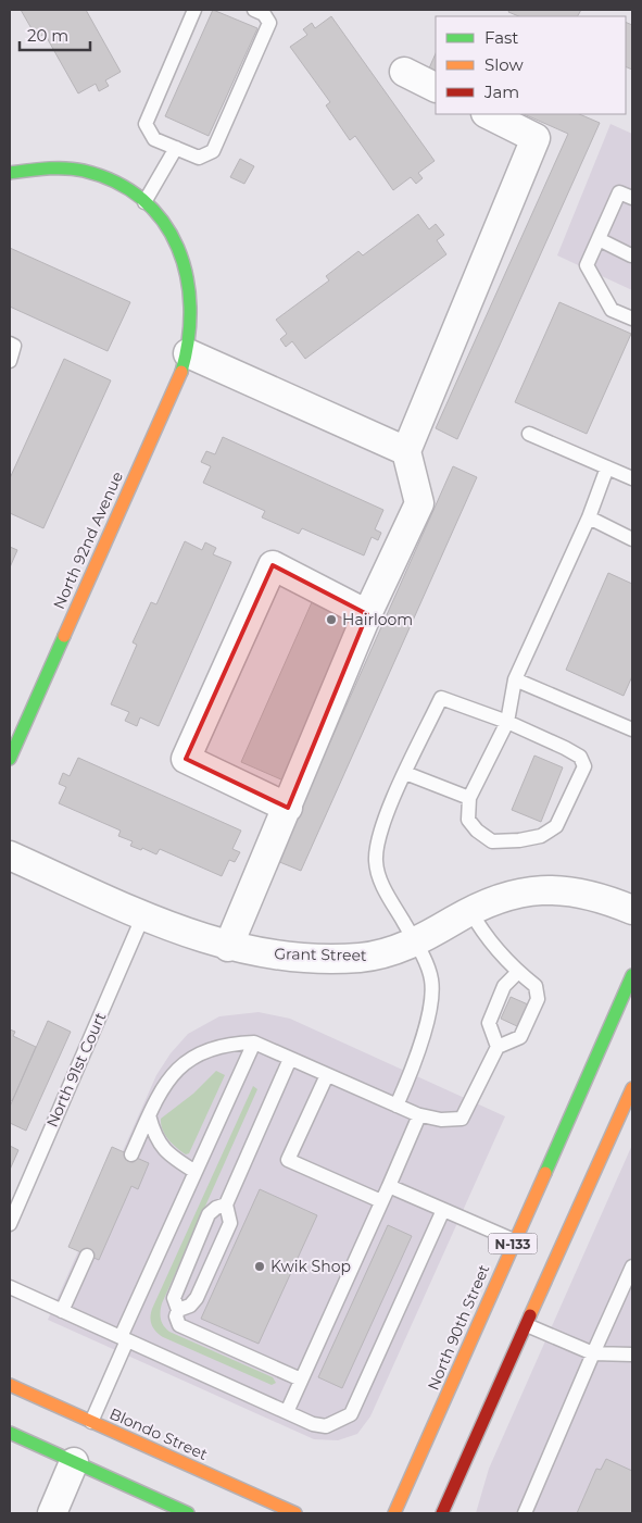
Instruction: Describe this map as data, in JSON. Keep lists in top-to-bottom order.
{
  "streets": {
    "main road": [
      "North 92nd Avenue",
      "N-133",
      "North 90th Street",
      "Blondo Street"
    ],
    "street": ["Grant Street"],
    "lane": ["North 91st Court"]
  },
  "crossings": [
    ["Grant Street", "North 91st Court"]
  ],
  "places": ["Hairloom", "Kwik Shop"],
  "legend": ["Fast", "Slow", "Jam"],
  "scale_bar": "20 m"
}
